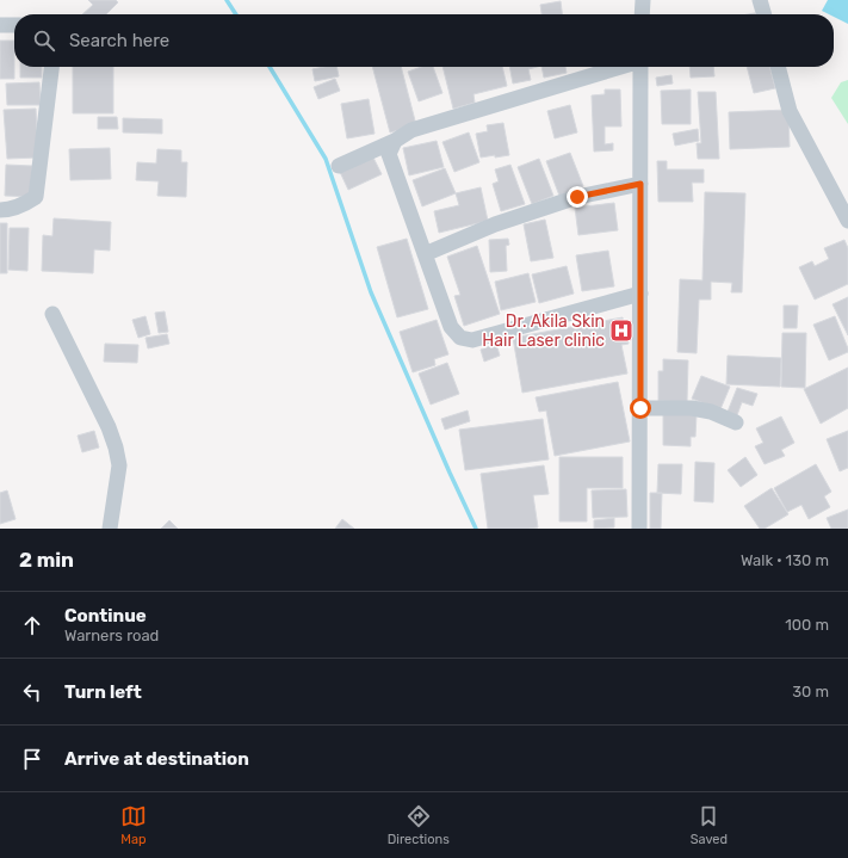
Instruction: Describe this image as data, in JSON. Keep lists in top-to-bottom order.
{
  "places": {
    "hospital": ["Dr. Akila Skin Hair Laser clinic"]
  },
  "page": {
    "search": "Search here",
    "heading": ["2 min", "Walk · 130 m"],
    "list": [
      ["Continue", "Warners road", "100 m"],
      ["Turn left", "30 m"],
      "Arrive at destination"
    ],
    "nav": ["Map", "Directions", "Saved"]
  }
}
